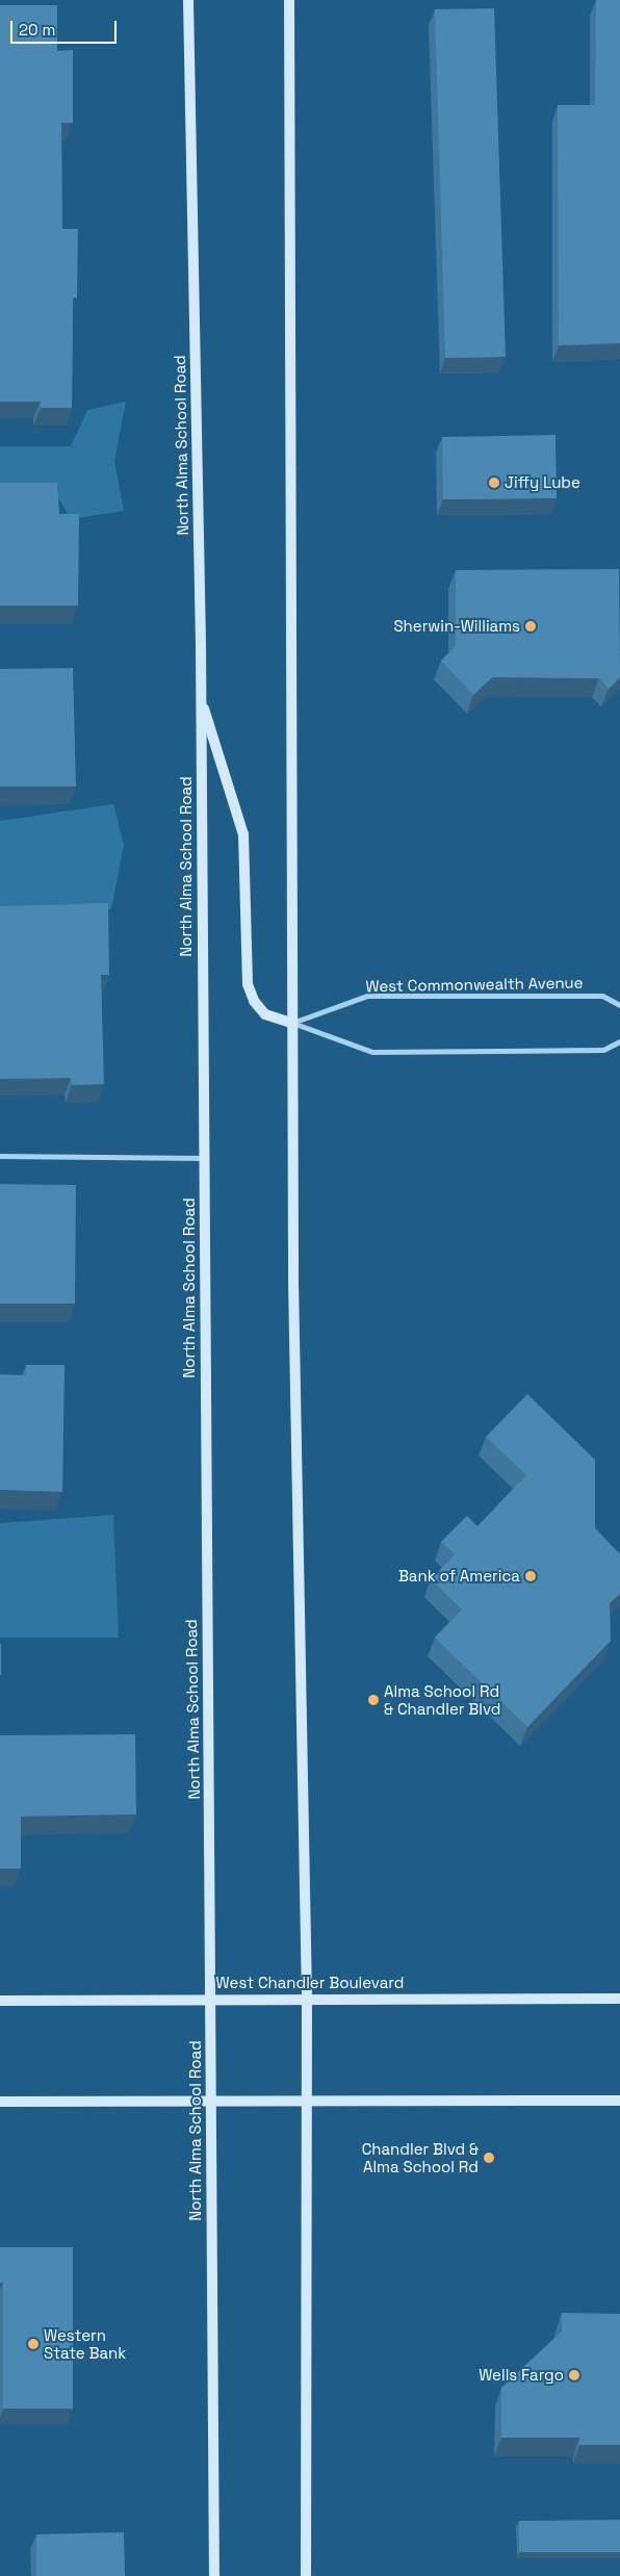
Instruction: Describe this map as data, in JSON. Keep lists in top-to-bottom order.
{
  "streets": {
    "main road": ["North Alma School Road", "West Chandler Boulevard"],
    "street": ["West Commonwealth Avenue"]
  },
  "crossings": [
    ["North Alma School Road", "West Chandler Boulevard"]
  ],
  "places": [
    "Jiffy Lube",
    "Sherwin-Williams",
    "Bank of America",
    "Alma School Rd & Chandler Blvd",
    "Chandler Blvd & Alma School Rd",
    "Western State Bank",
    "Wells Fargo"
  ],
  "scale_bar": "20 m"
}
